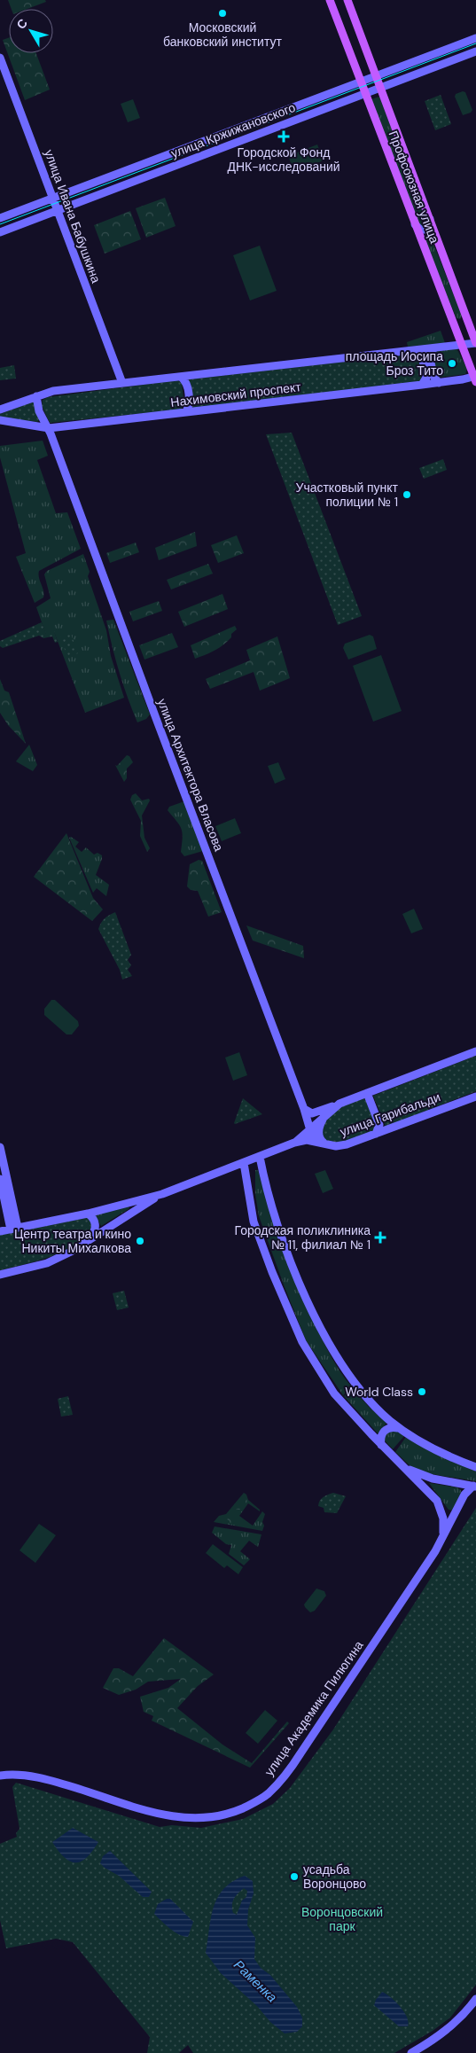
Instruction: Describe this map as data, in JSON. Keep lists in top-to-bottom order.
{
  "streets": {
    "main road": ["Профсоюзная улица"],
    "street": [
      "улица Кржижановского",
      "улица Ивана Бабушкина",
      "Нахимовский проспект",
      "улица Архитектора Власова",
      "улица Гарибальди",
      "улица Академика Пилюгина"
    ]
  },
  "crossings": [
    ["улица Кржижановского", "Профсоюзная улица"],
    ["улица Кржижановского", "улица Ивана Бабушкина"],
    ["Профсоюзная улица", "Нахимовский проспект"],
    ["улица Ивана Бабушкина", "Нахимовский проспект"],
    ["Нахимовский проспект", "улица Архитектора Власова"],
    ["улица Архитектора Власова", "улица Гарибальди"],
    ["улица Гарибальди", "улица Академика Пилюгина"]
  ],
  "water": ["Раменка"],
  "parks": ["Воронцовский парк"],
  "places": {
    "other": [
      "Московский банковский институт",
      "площадь Иосипа Броз Тито",
      "Участковый пункт полиции № 1",
      "Центр театра и кино Никиты Михалкова",
      "World Class",
      "усадьба Воронцово"
    ],
    "health": ["Городской Фонд ДНК-исследований", "Городская поликлиника № 11, филиал № 1"]
  },
  "north": "top left"
}
